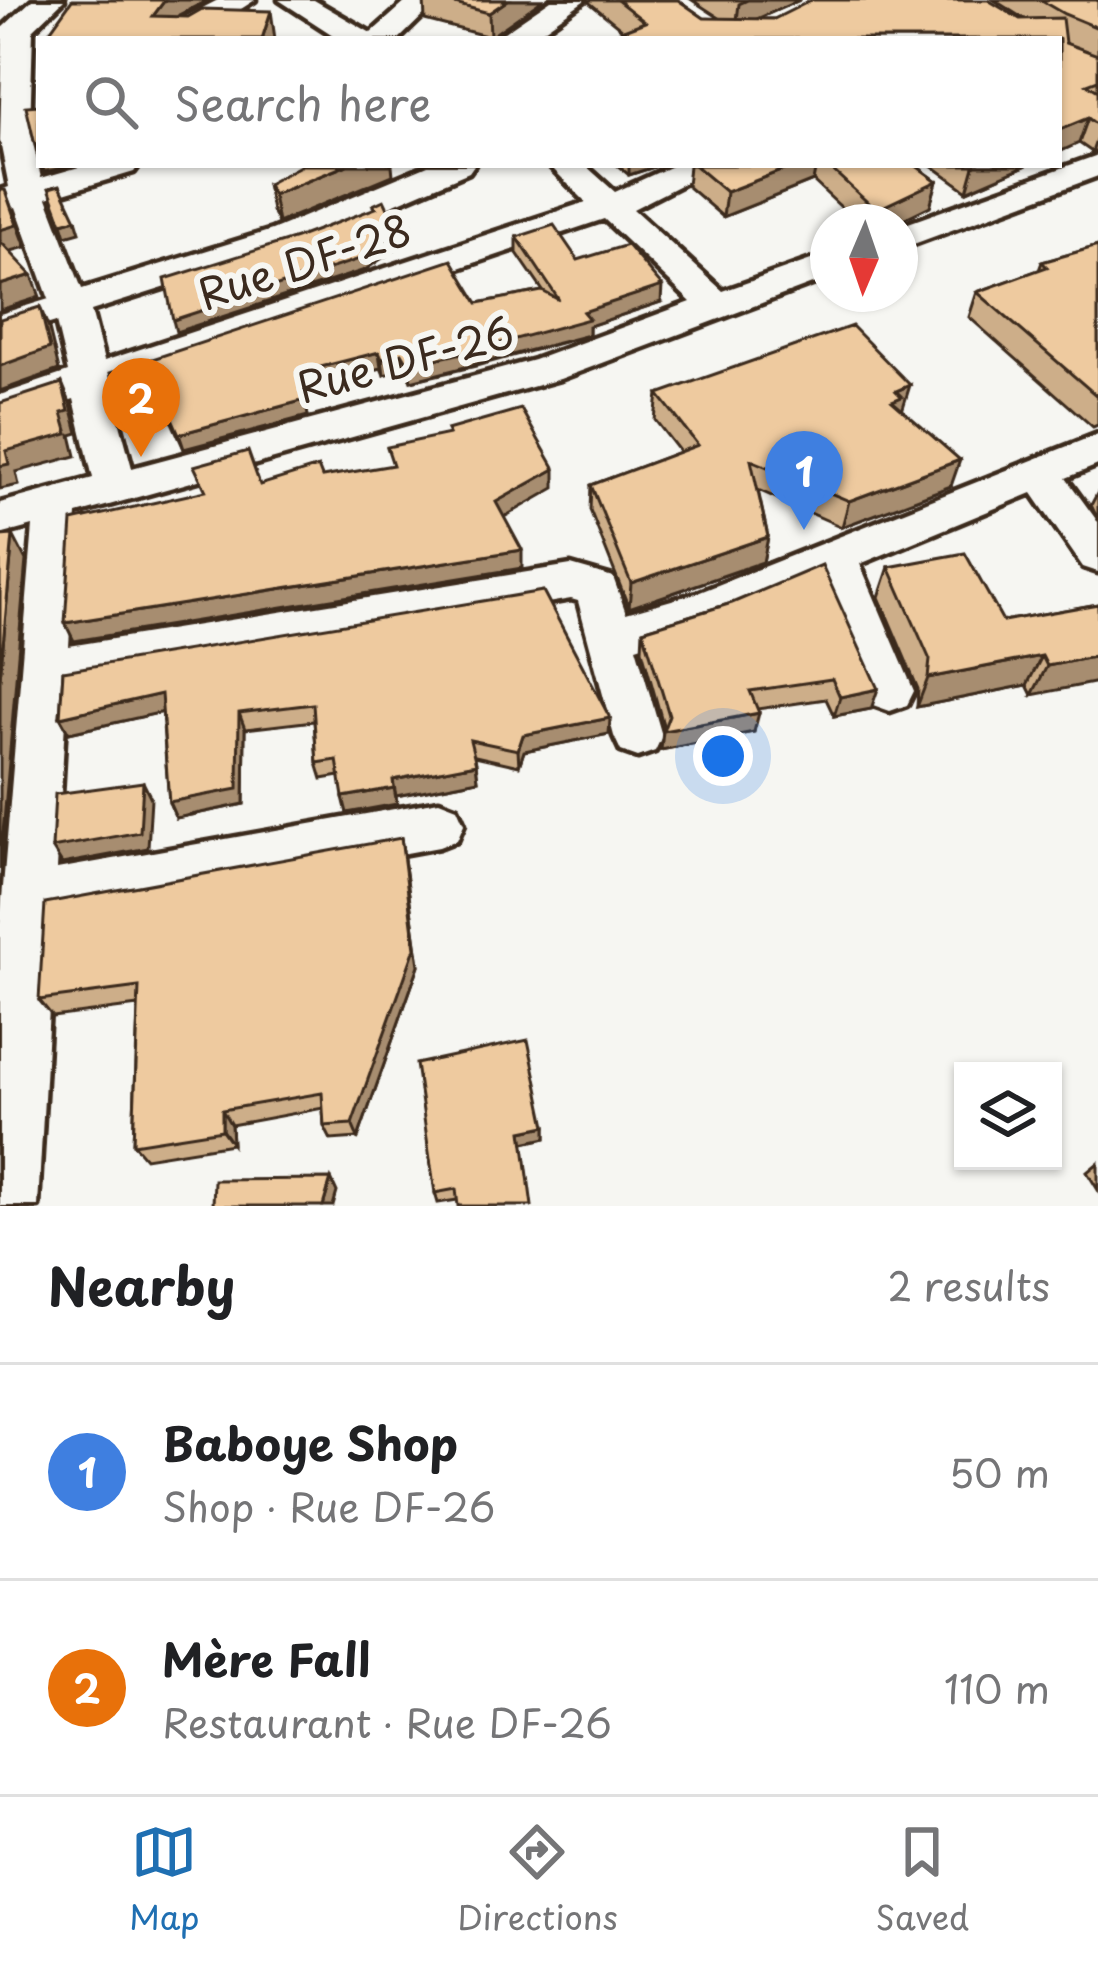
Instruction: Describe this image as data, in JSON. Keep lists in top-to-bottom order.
{
  "streets": {
    "street": ["Rue DF-28", "Rue DF-26"]
  },
  "north": "bottom",
  "page": {
    "search": "Search here",
    "pins": ["2", "1"],
    "heading": ["Nearby", "2 results"],
    "list": [
      {
        "mark": "1",
        "name": "Baboye Shop",
        "note": "Shop · Rue DF-26",
        "value": "50 m"
      },
      {
        "mark": "2",
        "name": "Mère Fall",
        "note": "Restaurant · Rue DF-26",
        "value": "110 m"
      }
    ],
    "nav": ["Map", "Directions", "Saved"]
  }
}
